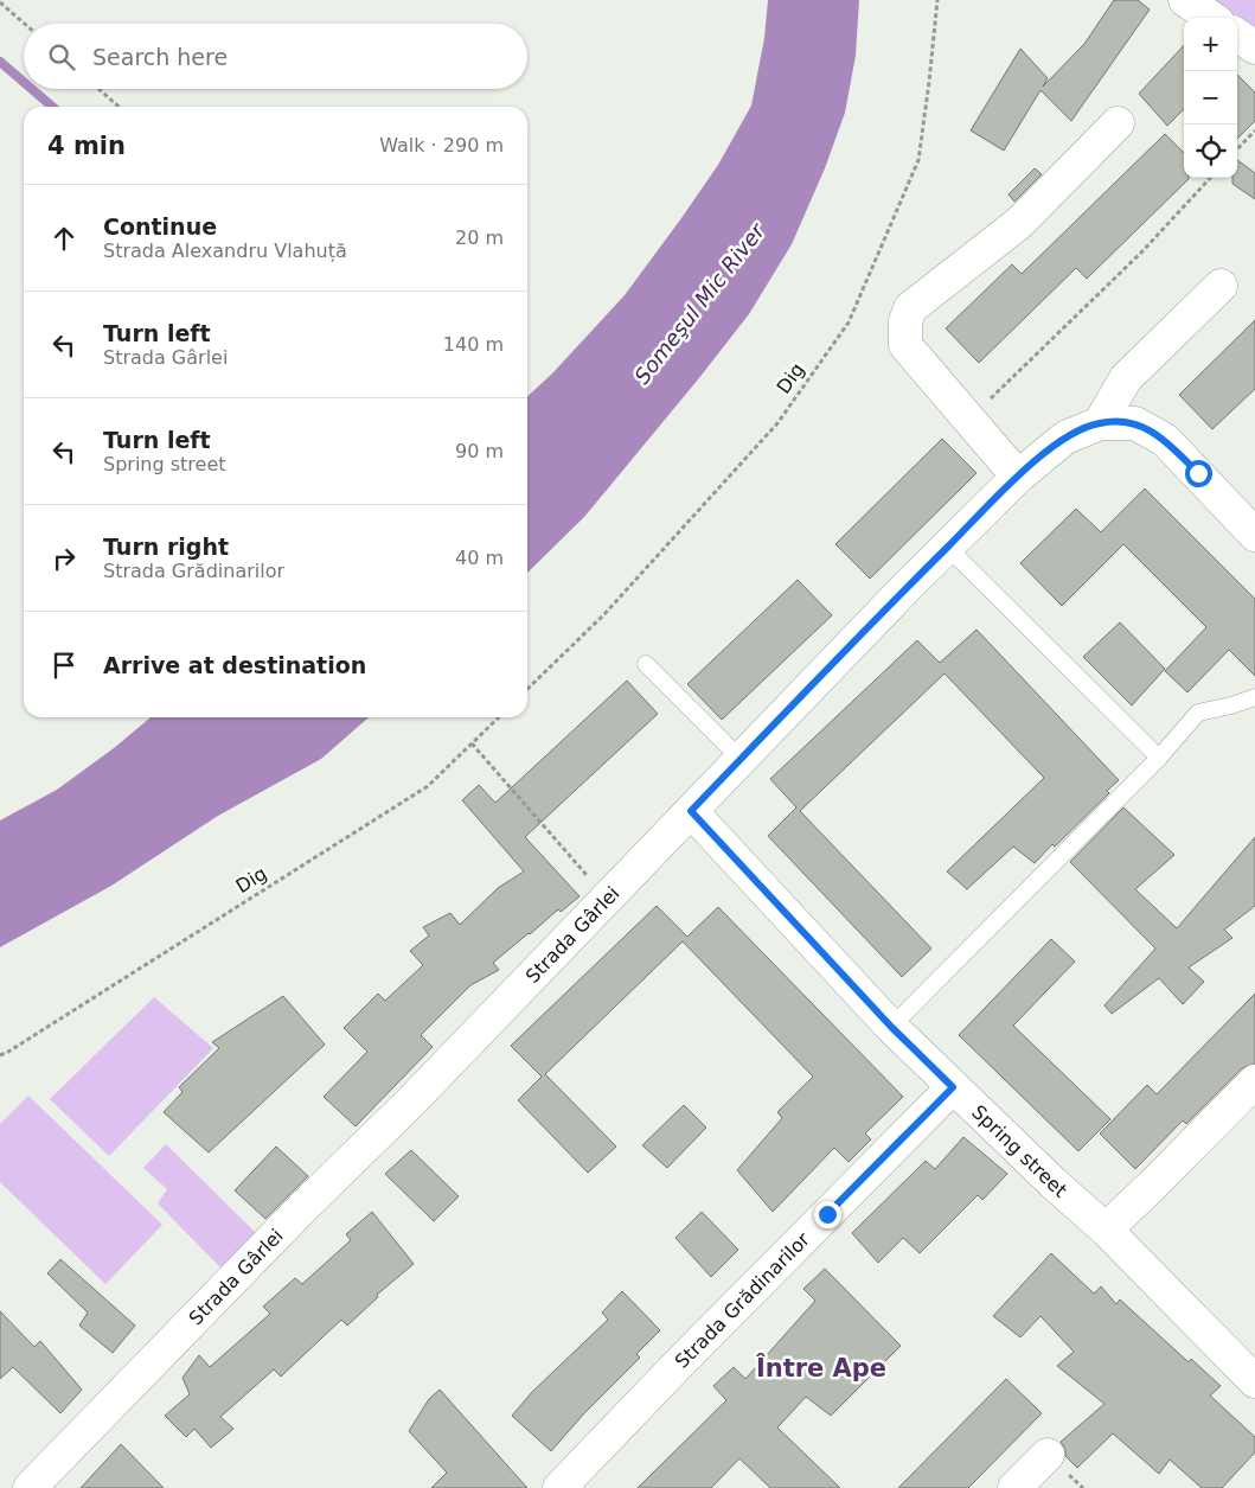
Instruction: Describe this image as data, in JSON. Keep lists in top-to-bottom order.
{
  "streets": {
    "street": ["Strada Gârlei", "Spring street", "Strada Grădinarilor"],
    "path": ["Dig"]
  },
  "crossings": [
    ["Strada Gârlei", "Spring street"],
    ["Spring street", "Strada Grădinarilor"]
  ],
  "districts": ["Între Ape"],
  "water": ["Someşul Mic River"],
  "page": {
    "map_buttons": ["+", "−"],
    "search": "Search here",
    "heading": ["4 min", "Walk · 290 m"],
    "list": [
      ["Continue", "Strada Alexandru Vlahuță", "20 m"],
      ["Turn left", "Strada Gârlei", "140 m"],
      ["Turn left", "Spring street", "90 m"],
      ["Turn right", "Strada Grădinarilor", "40 m"],
      "Arrive at destination"
    ]
  }
}
